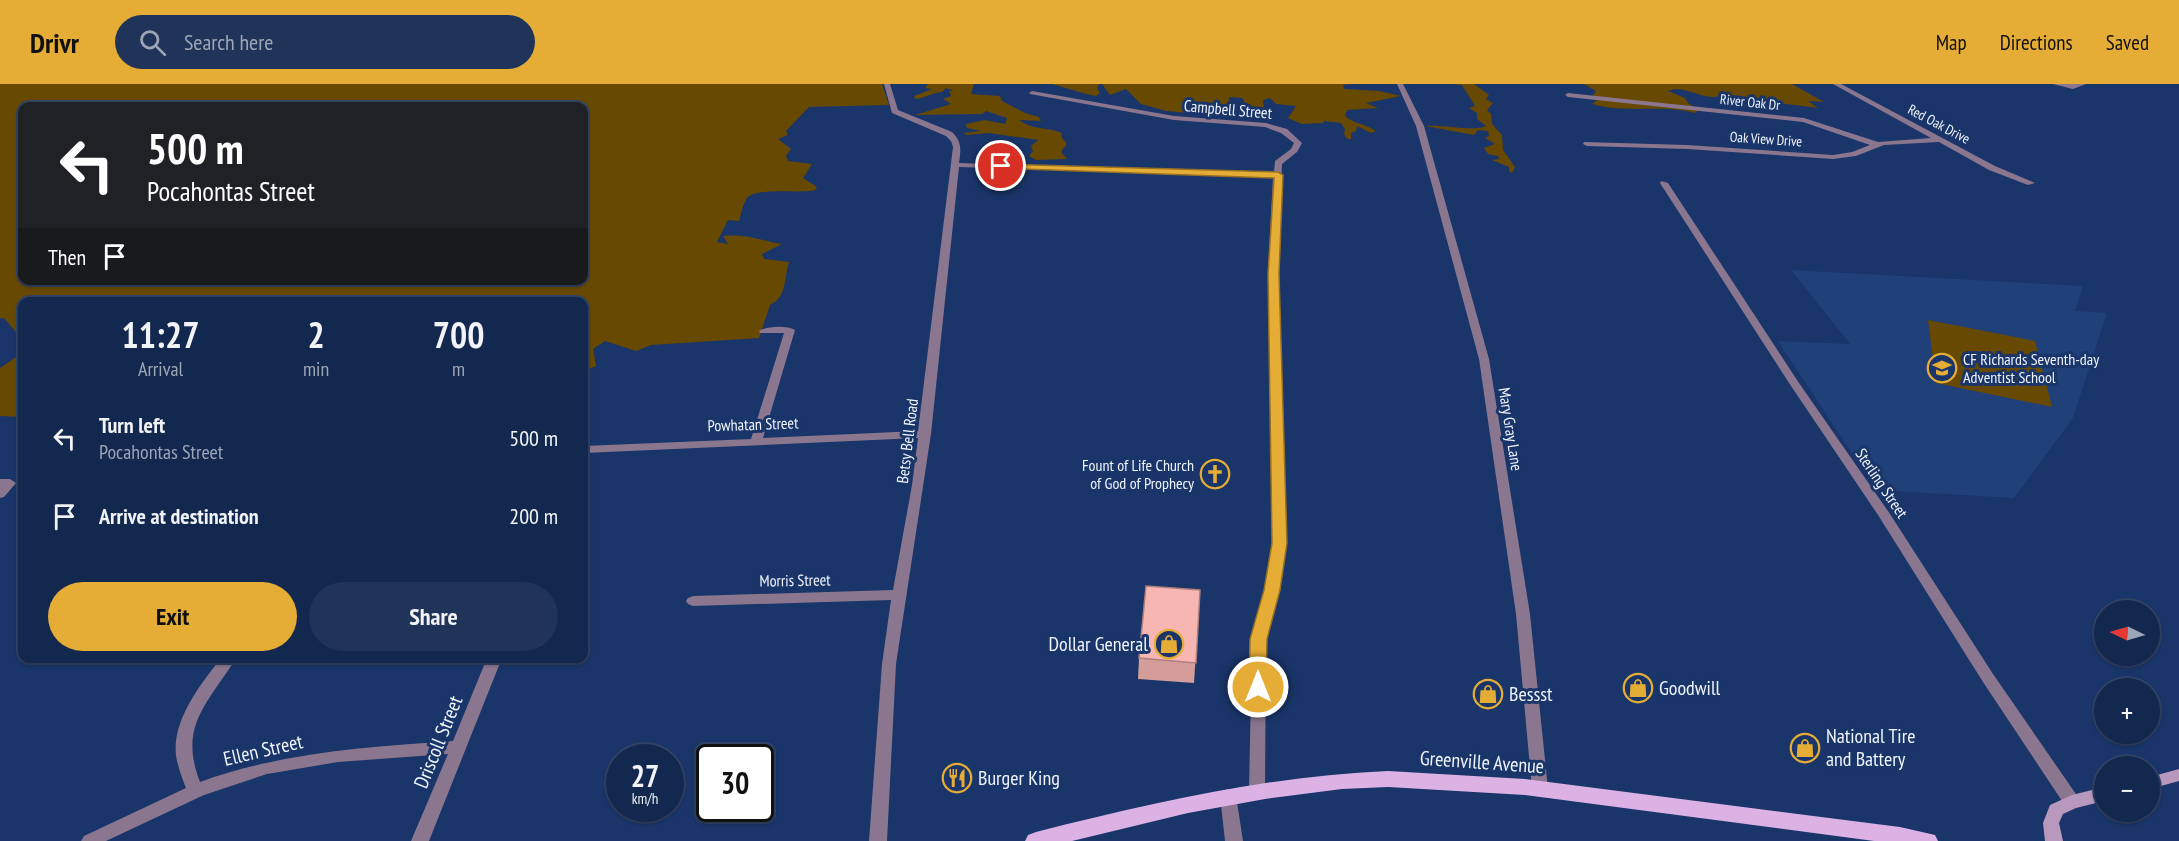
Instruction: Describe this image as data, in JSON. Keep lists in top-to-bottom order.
{
  "streets": {
    "main road": ["Greenville Avenue"],
    "street": [
      "River Oak Dr",
      "Campbell Street",
      "Red Oak Drive",
      "Oak View Drive",
      "Powhatan Street",
      "Mary Gray Lane",
      "Betsy Bell Road",
      "Sterling Street",
      "Morris Street",
      "Driscoll Street",
      "Ellen Street"
    ]
  },
  "crossings": [
    ["River Oak Dr", "Oak View Drive"],
    ["Campbell Street", "Greenville Avenue"],
    ["Red Oak Drive", "Oak View Drive"],
    ["Powhatan Street", "Betsy Bell Road"],
    ["Mary Gray Lane", "Greenville Avenue"],
    ["Betsy Bell Road", "Morris Street"],
    ["Driscoll Street", "Ellen Street"]
  ],
  "places": {
    "school or university": ["CF Richards Seventh-day Adventist School"],
    "church": ["Fount of Life Church of God of Prophecy"],
    "shop": [
      "Dollar General",
      "Goodwill",
      "Bessst",
      "National Tire and Battery"
    ],
    "restaurant": ["Burger King"]
  },
  "north": "left",
  "page": {
    "header": "Drivr",
    "search": "Search here",
    "nav": ["Map", "Directions", "Saved"],
    "turn": ["500 m", "Pocahontas Street"],
    "then": "Then",
    "eta": [
      "11:27",
      "Arrival",
      "2",
      "min",
      "700",
      "m"
    ],
    "list": [
      {
        "name": "Turn left",
        "note": "Pocahontas Street",
        "value": "500 m"
      },
      {
        "name": "Arrive at destination",
        "value": "200 m"
      }
    ],
    "buttons": ["Exit", "Share"],
    "map_buttons": ["+", "−"],
    "speed": "27 km/h",
    "limit": "30"
  }
}
